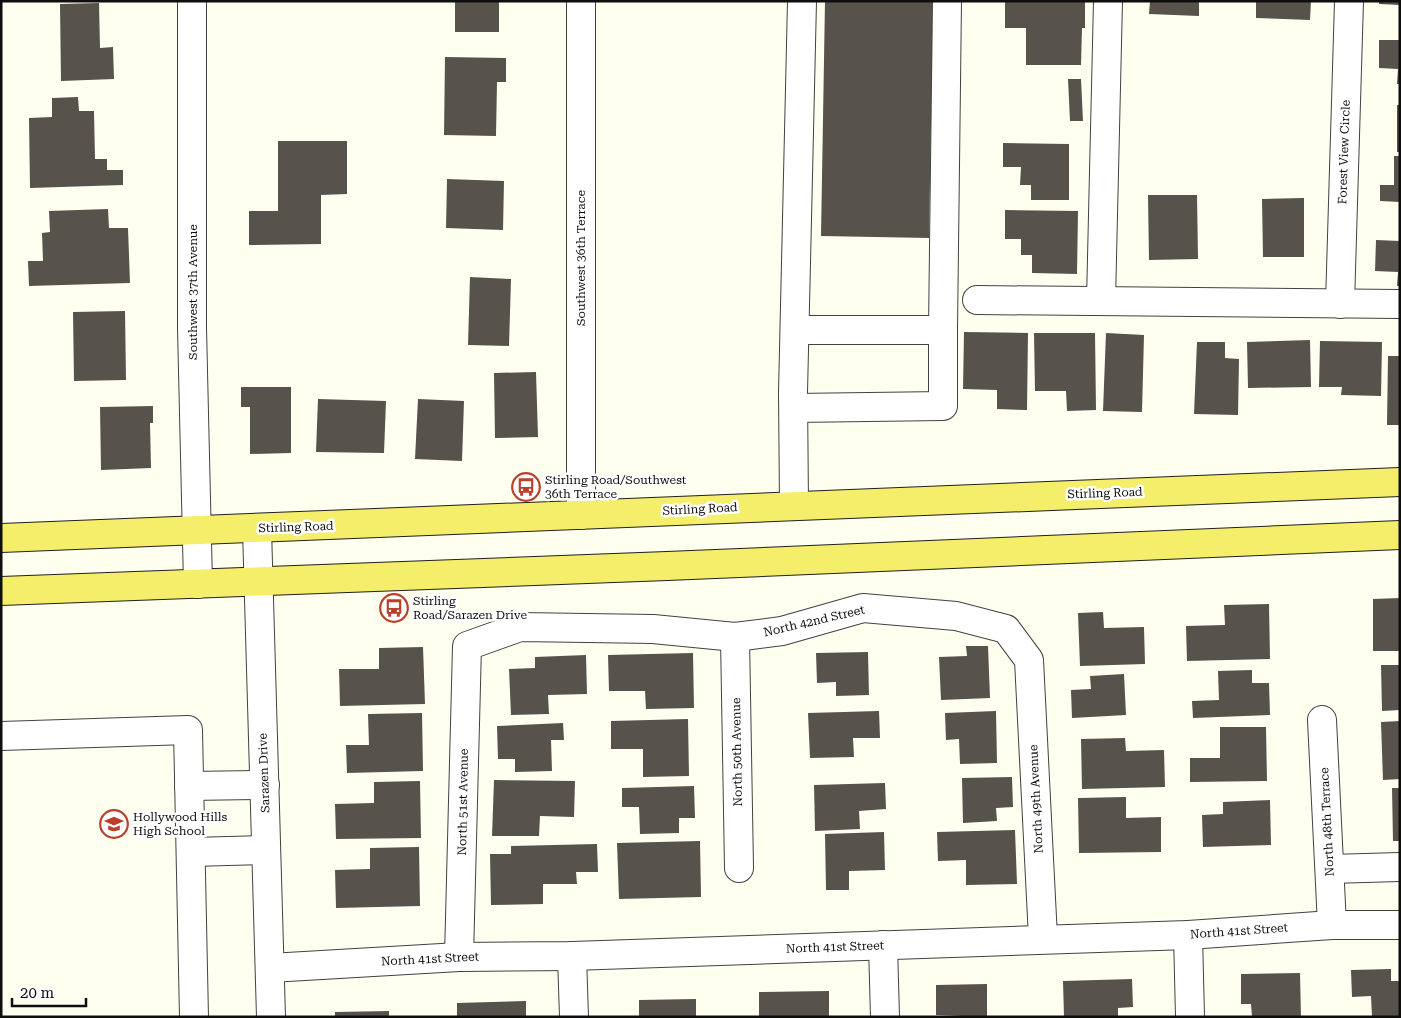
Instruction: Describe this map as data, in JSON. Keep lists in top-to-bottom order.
{
  "streets": {
    "main road": ["Stirling Road"],
    "street": [
      "Forest View Circle",
      "Southwest 36th Terrace",
      "Southwest 37th Avenue",
      "North 42nd Street",
      "North 50th Avenue",
      "Sarazen Drive",
      "North 49th Avenue",
      "North 51st Avenue",
      "North 48th Terrace",
      "North 41st Street"
    ]
  },
  "crossings": [
    ["Southwest 36th Terrace", "Stirling Road"],
    ["Southwest 37th Avenue", "Stirling Road"],
    ["Stirling Road", "Sarazen Drive"],
    ["North 42nd Street", "North 50th Avenue"],
    ["North 42nd Street", "North 49th Avenue"],
    ["North 42nd Street", "North 51st Avenue"],
    ["Sarazen Drive", "North 41st Street"],
    ["North 49th Avenue", "North 41st Street"],
    ["North 51st Avenue", "North 41st Street"],
    ["North 48th Terrace", "North 41st Street"]
  ],
  "places": {
    "bus stop": ["Stirling Road/Southwest 36th Terrace", "Stirling Road/Sarazen Drive"],
    "school or university": ["Hollywood Hills High School"]
  },
  "scale_bar": "20 m"
}
